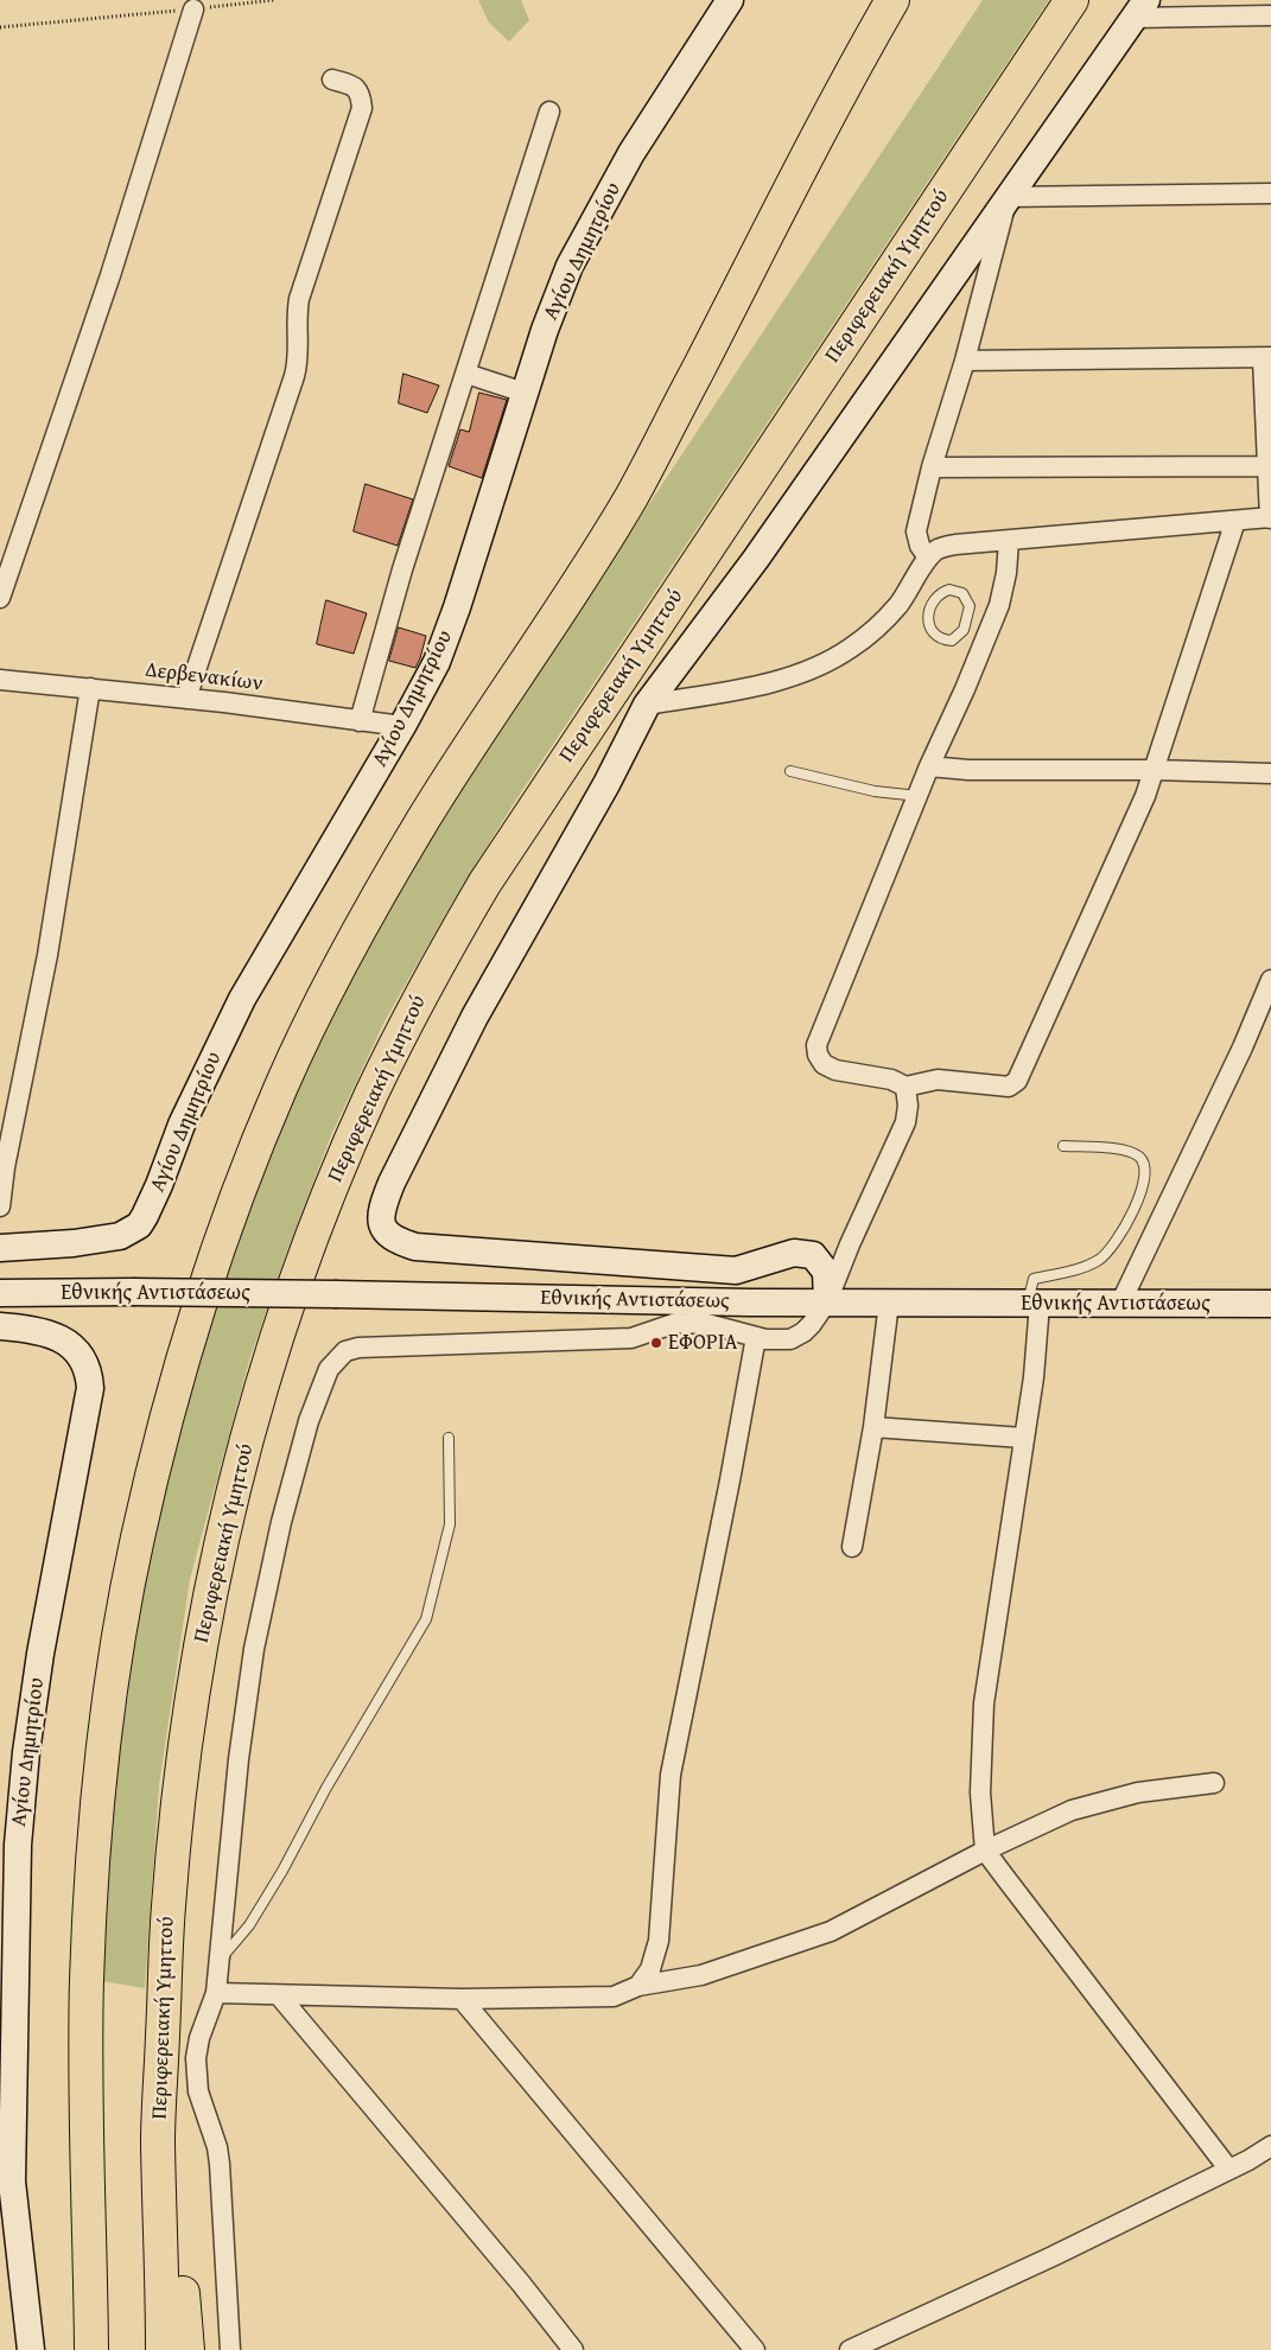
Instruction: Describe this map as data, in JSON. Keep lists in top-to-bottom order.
{
  "streets": {
    "highway": ["Περιφερειακή Υμηττού"],
    "street": ["Αγίου Δημητρίου", "Δερβενακίων", "Εθνικής Αντιστάσεως"]
  },
  "crossings": [
    ["Αγίου Δημητρίου", "Δερβενακίων"]
  ],
  "places": ["ΕΦΟΡΙΑ"]
}
